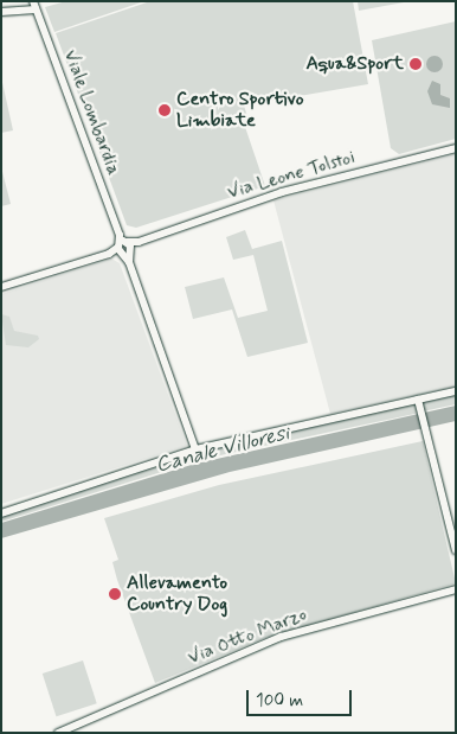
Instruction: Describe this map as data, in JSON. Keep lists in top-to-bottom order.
{
  "streets": {
    "street": ["Viale Lombardia", "Via Leone Tolstoi", "Via Otto Marzo"]
  },
  "crossings": [
    ["Viale Lombardia", "Via Leone Tolstoi"]
  ],
  "water": ["Canale Villoresi"],
  "places": ["Aqua&Sport", "Centro Sportivo Limbiate", "Allevamento Country Dog"],
  "scale_bar": "100 m"
}
